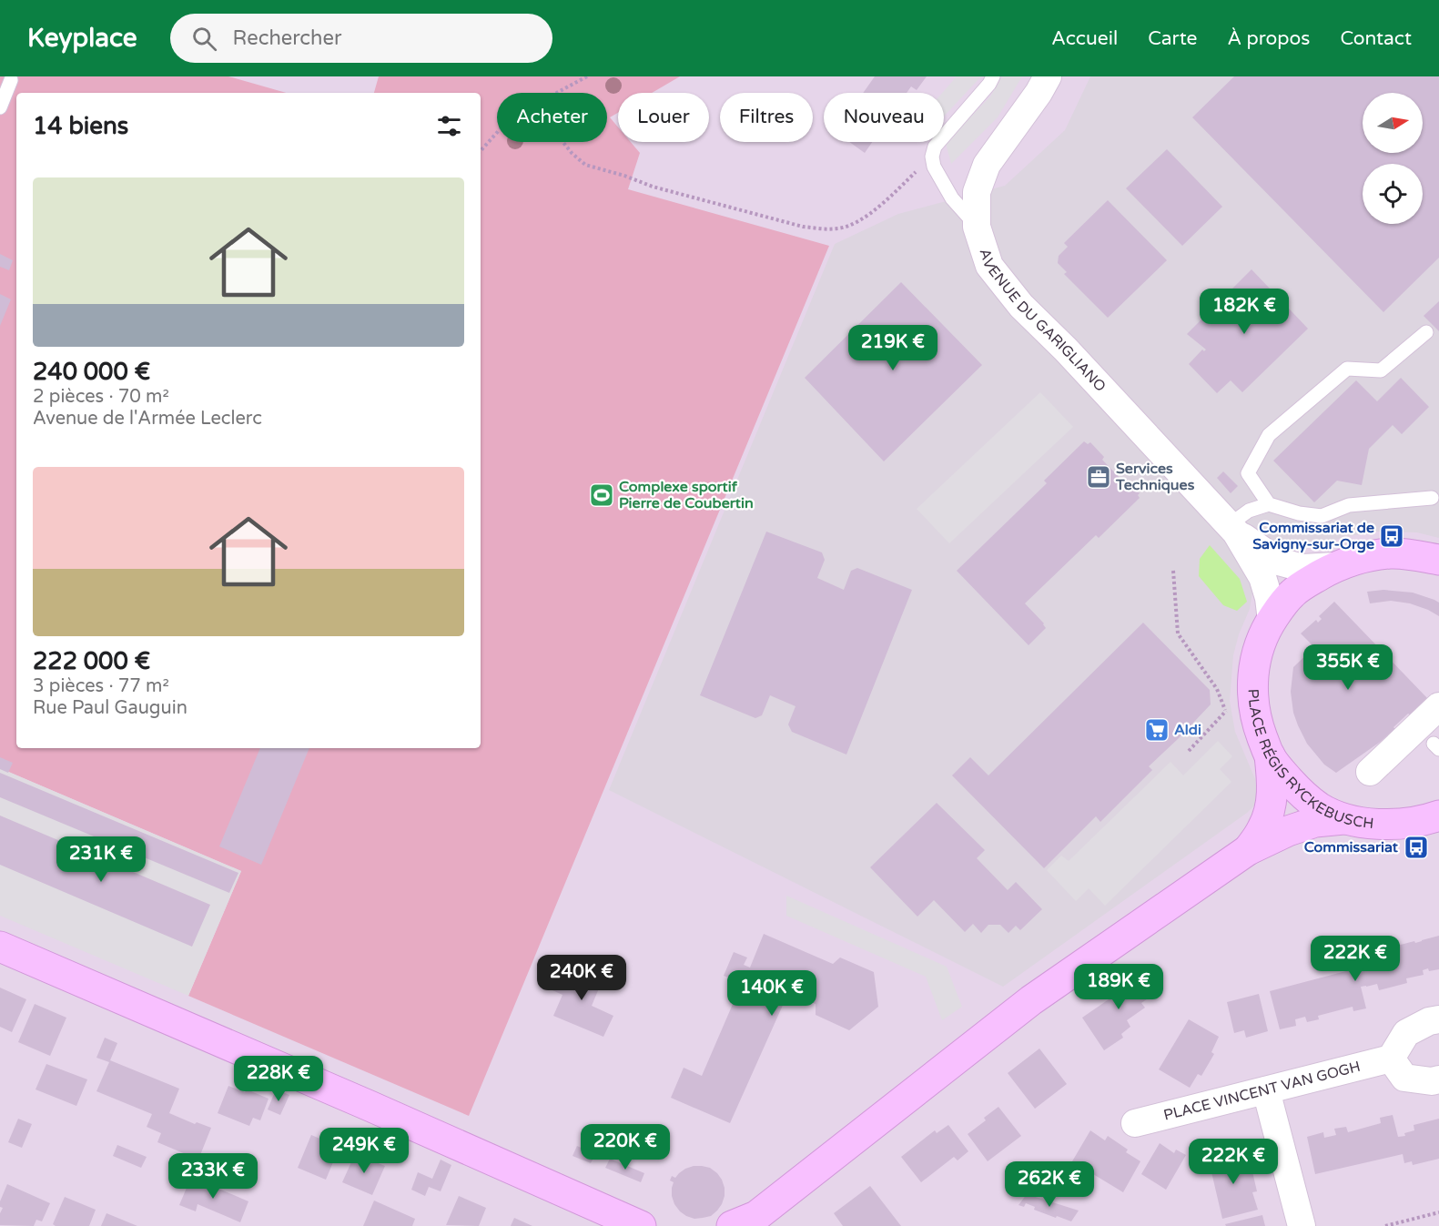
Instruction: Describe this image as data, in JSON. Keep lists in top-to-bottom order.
{
  "streets": {
    "main road": ["PLACE RÉGIS RYCKEBUSCH"],
    "street": ["AVENUE DU GARIGLIANO", "PLACE VINCENT VAN GOGH"]
  },
  "crossings": [
    ["AVENUE DU GARIGLIANO", "PLACE RÉGIS RYCKEBUSCH"]
  ],
  "places": {
    "office": ["Services Techniques"],
    "sports": ["Complexe sportif Pierre de Coubertin"],
    "bus stop": ["Commissariat de Savigny-sur-Orge", "Commissariat"],
    "supermarket": ["Aldi"]
  },
  "north": "right",
  "page": {
    "header": "Keyplace",
    "search": "Rechercher",
    "nav": [
      "Accueil",
      "Carte",
      "À propos",
      "Contact"
    ],
    "chip": [
      "Acheter",
      "Louer",
      "Filtres",
      "Nouveau"
    ],
    "heading": "14 biens",
    "list": [
      {
        "name": "240 000 €",
        "note": "2 pièces · 70 m² · Avenue de l'Armée Leclerc"
      },
      {
        "name": "222 000 €",
        "note": "3 pièces · 77 m² · Rue Paul Gauguin"
      }
    ],
    "price": [
      "182K €",
      "219K €",
      "355K €",
      "231K €",
      "222K €",
      "240K €",
      "189K €",
      "140K €",
      "228K €",
      "220K €",
      "249K €",
      "222K €",
      "233K €",
      "262K €"
    ]
  }
}
